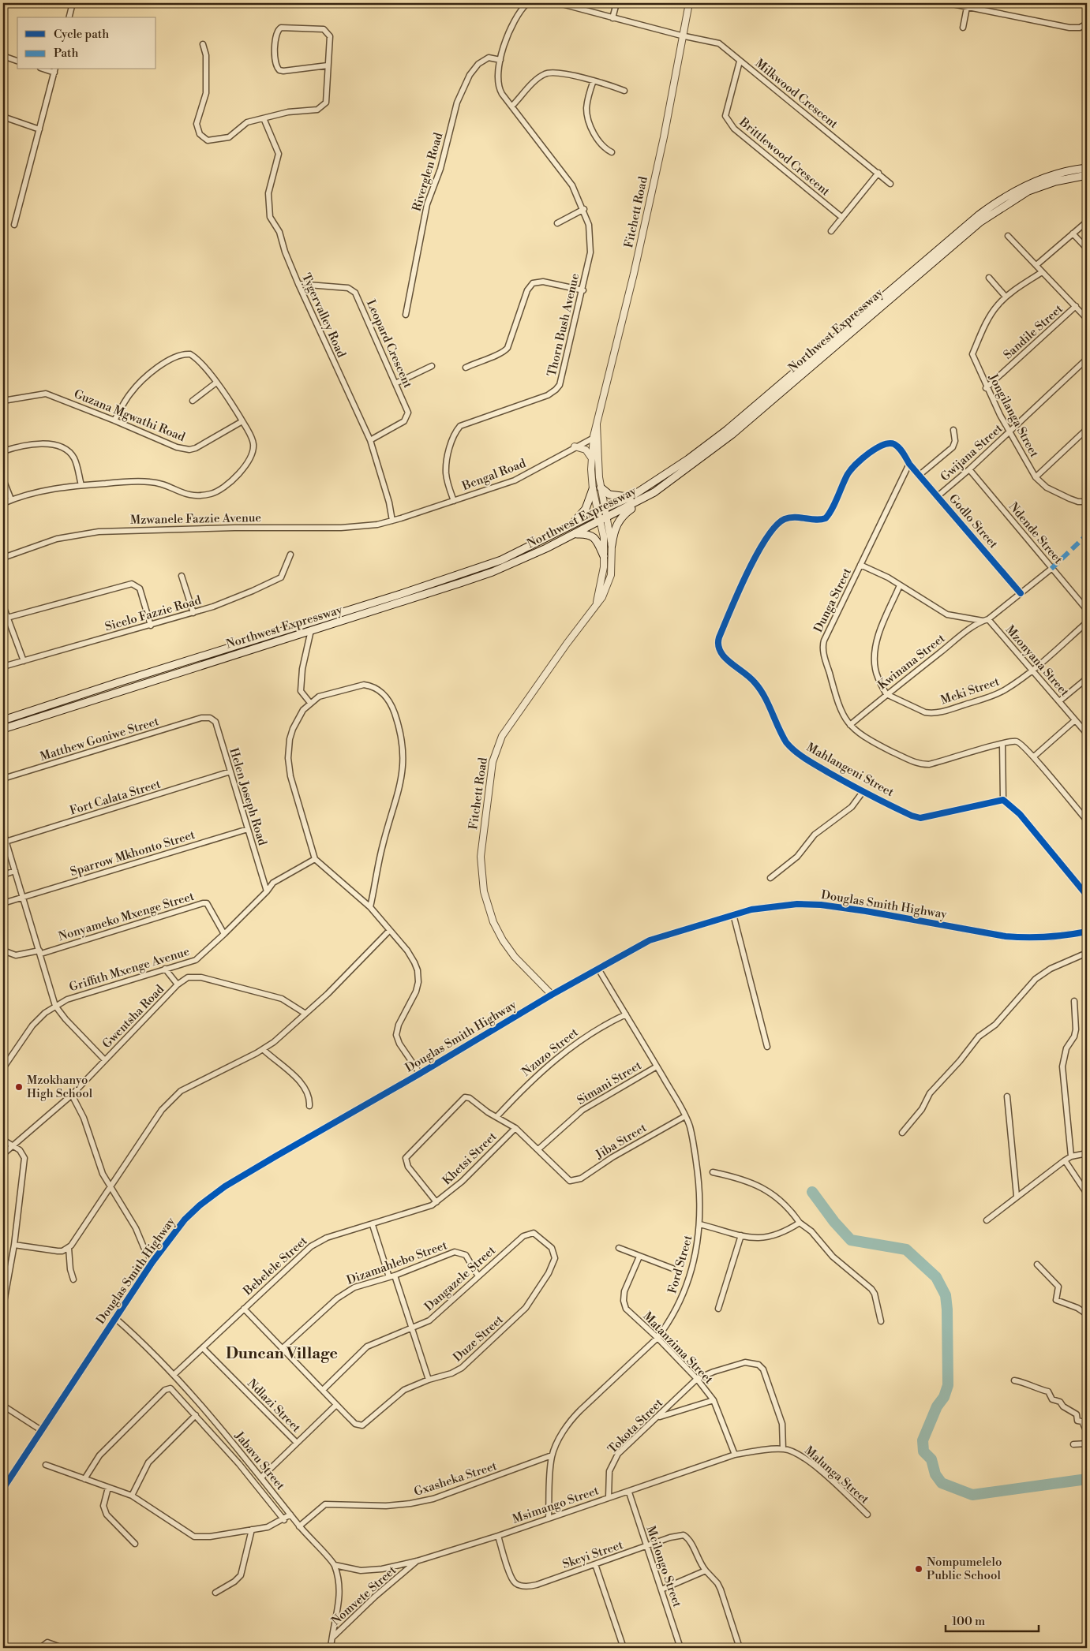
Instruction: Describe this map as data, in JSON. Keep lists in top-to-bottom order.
{
  "streets": {
    "main road": ["Northwest Expressway"],
    "street": [
      "Milkwood Crescent",
      "Brittlewood Crescent",
      "Riverglen Road",
      "Fitchett Road",
      "Tygervalley Road",
      "Thorn Bush Avenue",
      "Sandile Street",
      "Leopard Crescent",
      "Guzana Mgwathi Road",
      "Jongilanga Street",
      "Gwijana Street",
      "Bengal Road",
      "Mzwanele Fazzie Avenue",
      "Godlo Street",
      "Ndende Street",
      "Dunga Street",
      "Sicelo Fazzie Road",
      "Mzonyana Street",
      "Kwinana Street",
      "Meki Street",
      "Matthew Goniwe Street",
      "Mahlangeni Street",
      "Helen Joseph Road",
      "Fort Calata Street",
      "Sparrow Mkhonto Street",
      "Douglas Smith Highway",
      "Nonyameko Mxenge Street",
      "Griffith Mxenge Avenue",
      "Gwentsha Road",
      "Nzuzo Street",
      "Simani Street",
      "Jiba Street",
      "Khetsi Street",
      "Dizamahlebo Street",
      "Ford Street",
      "Bebelele Street",
      "Dangazele Street",
      "Duze Street",
      "Matanzima Street",
      "Ndlazi Street",
      "Tokota Street",
      "Jabavu Street",
      "Malunga Street",
      "Gxasheka Street",
      "Msimango Street",
      "Skeyi Street",
      "Mcilongo Street",
      "Nomvete Street"
    ]
  },
  "crossings": [
    ["Milkwood Crescent", "Brittlewood Crescent"],
    ["Milkwood Crescent", "Fitchett Road"],
    ["Riverglen Road", "Thorn Bush Avenue"],
    ["Fitchett Road", "Northwest Expressway"],
    ["Fitchett Road", "Bengal Road"],
    ["Fitchett Road", "Douglas Smith Highway"],
    ["Tygervalley Road", "Leopard Crescent"],
    ["Tygervalley Road", "Bengal Road"],
    ["Tygervalley Road", "Mzwanele Fazzie Avenue"],
    ["Thorn Bush Avenue", "Bengal Road"],
    ["Sandile Street", "Jongilanga Street"],
    ["Jongilanga Street", "Gwijana Street"],
    ["Gwijana Street", "Godlo Street"],
    ["Gwijana Street", "Ndende Street"],
    ["Bengal Road", "Mzwanele Fazzie Avenue"],
    ["Godlo Street", "Dunga Street"],
    ["Godlo Street", "Kwinana Street"],
    ["Godlo Street", "Mahlangeni Street"],
    ["Ndende Street", "Kwinana Street"],
    ["Dunga Street", "Kwinana Street"],
    ["Dunga Street", "Mahlangeni Street"],
    ["Mzonyana Street", "Kwinana Street"],
    ["Mzonyana Street", "Meki Street"],
    ["Kwinana Street", "Meki Street"],
    ["Matthew Goniwe Street", "Helen Joseph Road"],
    ["Helen Joseph Road", "Fort Calata Street"],
    ["Helen Joseph Road", "Sparrow Mkhonto Street"],
    ["Helen Joseph Road", "Griffith Mxenge Avenue"],
    ["Douglas Smith Highway", "Ford Street"],
    ["Douglas Smith Highway", "Jabavu Street"],
    ["Nonyameko Mxenge Street", "Griffith Mxenge Avenue"],
    ["Griffith Mxenge Avenue", "Gwentsha Road"],
    ["Nzuzo Street", "Ford Street"],
    ["Simani Street", "Jiba Street"],
    ["Simani Street", "Ford Street"],
    ["Jiba Street", "Ford Street"],
    ["Khetsi Street", "Bebelele Street"],
    ["Dizamahlebo Street", "Dangazele Street"],
    ["Ford Street", "Matanzima Street"],
    ["Ford Street", "Gxasheka Street"],
    ["Ford Street", "Msimango Street"],
    ["Bebelele Street", "Ndlazi Street"],
    ["Bebelele Street", "Jabavu Street"],
    ["Dangazele Street", "Duze Street"],
    ["Matanzima Street", "Tokota Street"],
    ["Matanzima Street", "Msimango Street"],
    ["Tokota Street", "Msimango Street"],
    ["Jabavu Street", "Gxasheka Street"],
    ["Jabavu Street", "Msimango Street"],
    ["Malunga Street", "Msimango Street"],
    ["Msimango Street", "Skeyi Street"],
    ["Msimango Street", "Mcilongo Street"],
    ["Msimango Street", "Nomvete Street"],
    ["Skeyi Street", "Mcilongo Street"]
  ],
  "districts": ["Duncan Village"],
  "places": ["Mzokhanyo High School", "Nompumelelo Public School"],
  "legend": ["Cycle path", "Path"],
  "scale_bar": "100 m"
}
